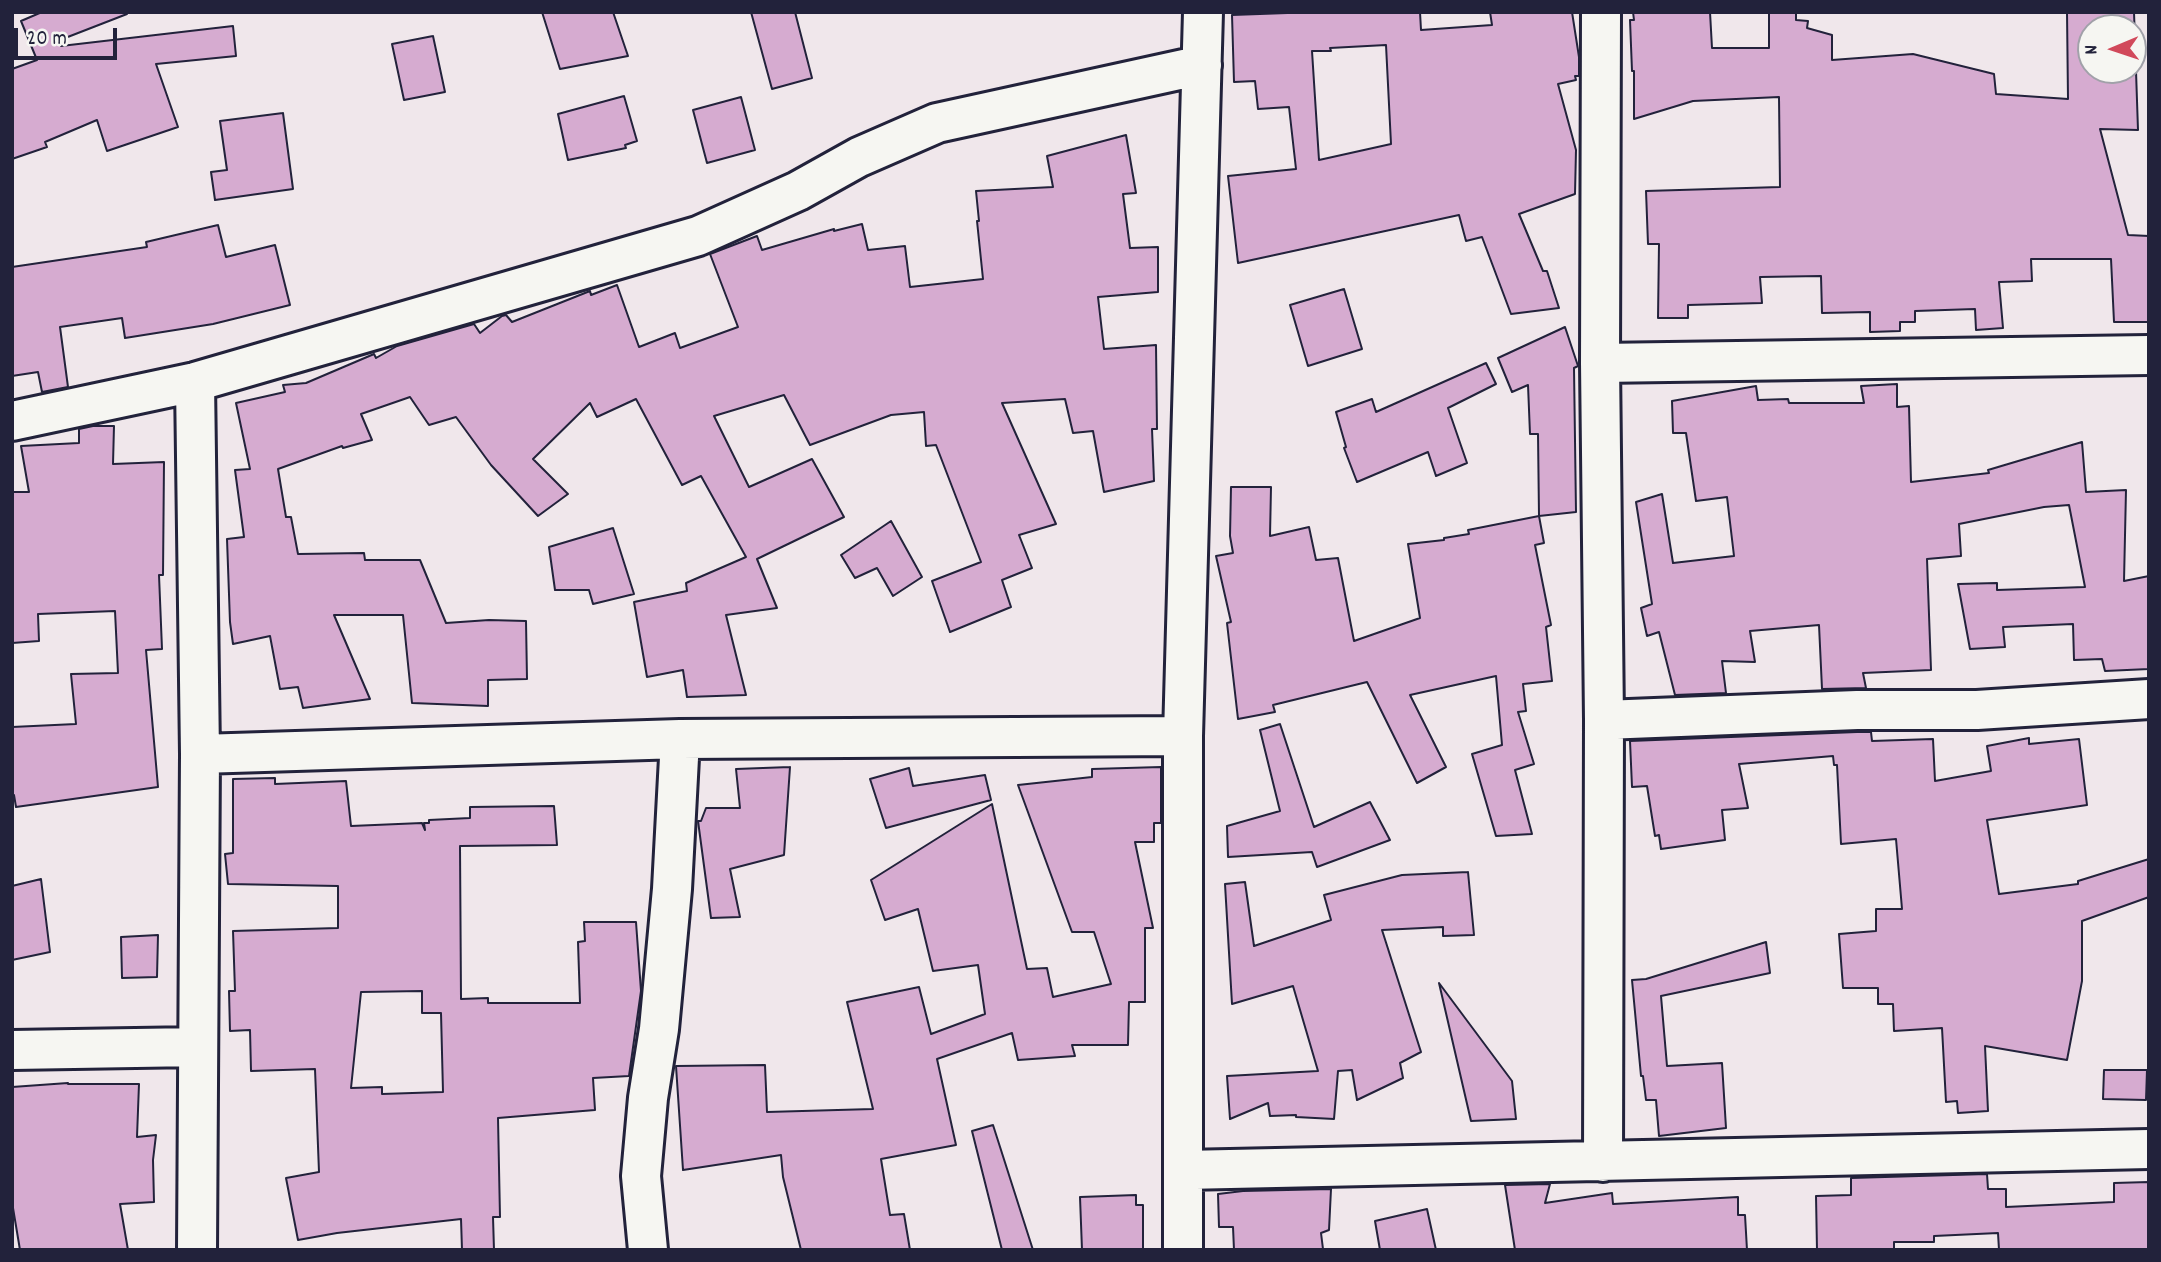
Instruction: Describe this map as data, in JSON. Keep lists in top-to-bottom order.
{
  "scale_bar": "20 m",
  "north": "left"
}
